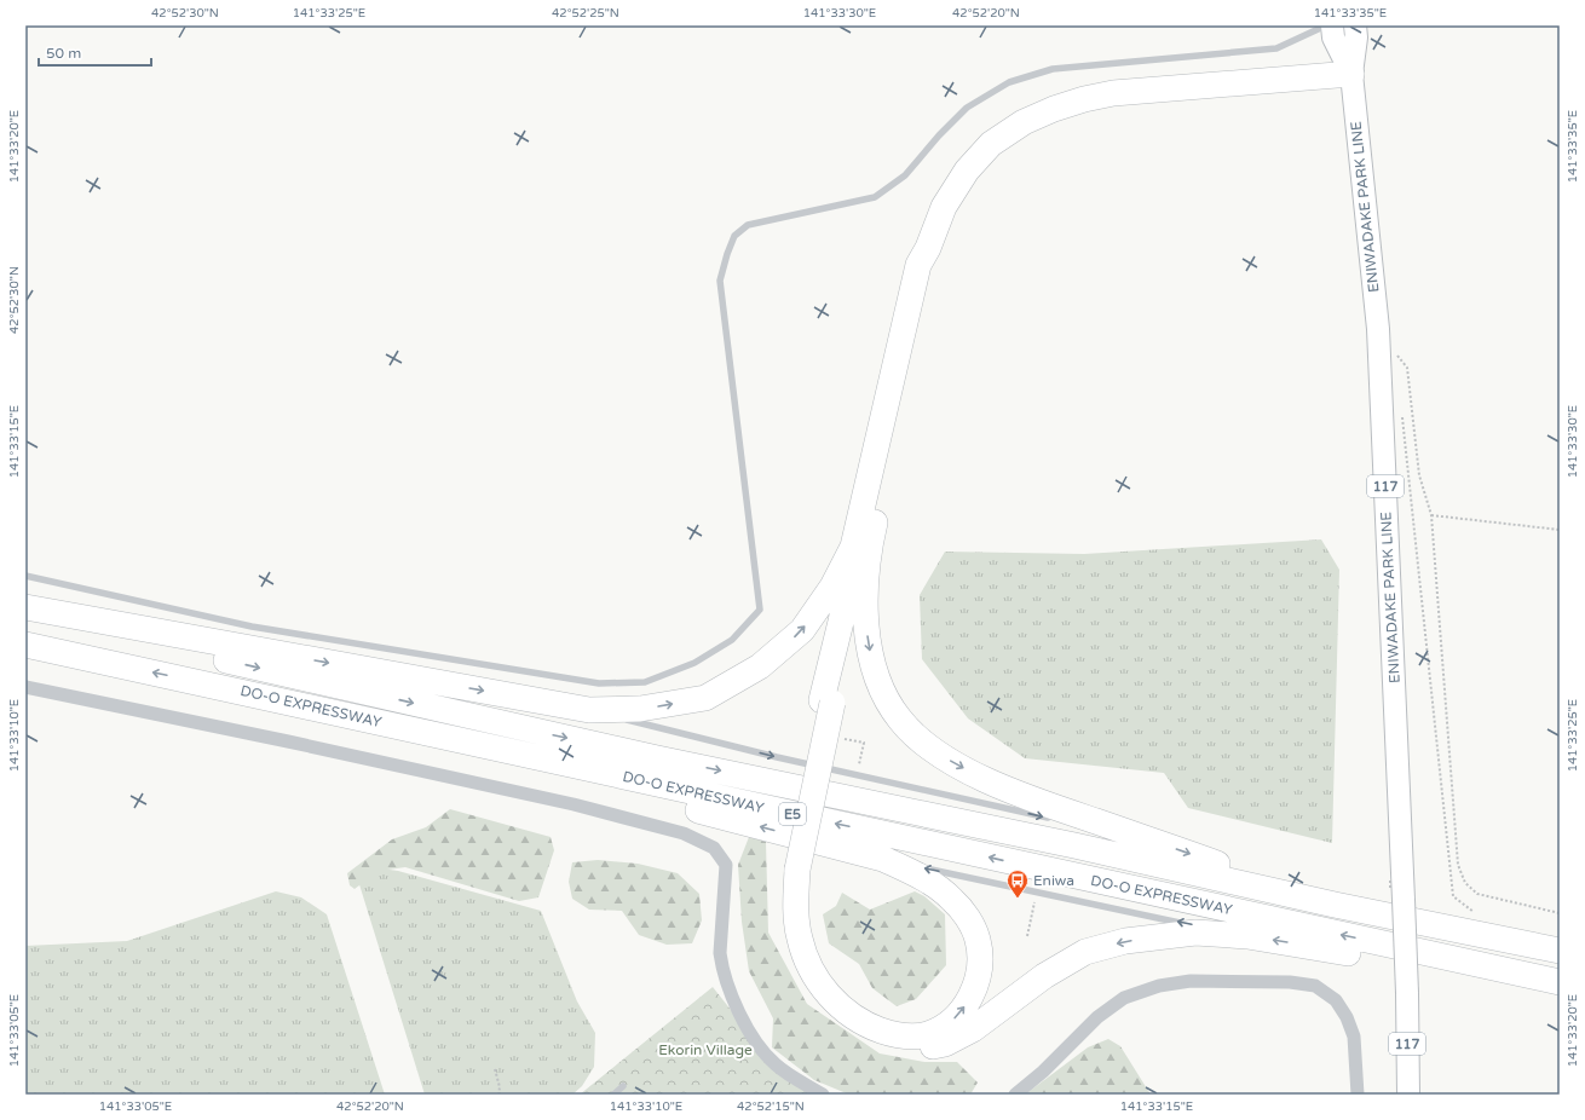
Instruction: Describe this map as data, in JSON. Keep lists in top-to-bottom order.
{
  "streets": {
    "highway": ["DO-O EXPRESSWAY", "E5"],
    "main road": ["ENIWADAKE PARK LINE", "117"]
  },
  "parks": ["Ekorin Village"],
  "places": {
    "bus stop": ["Eniwa"]
  },
  "scale_bar": "50 m",
  "coordinates": [
    "42°52'30\"N",
    "141°33'25\"E",
    "42°52'25\"N",
    "141°33'30\"E",
    "42°52'20\"N",
    "141°33'35\"E",
    "141°33'20\"E",
    "141°33'15\"E",
    "141°33'10\"E",
    "141°33'05\"E",
    "42°52'15\"N"
  ]
}
